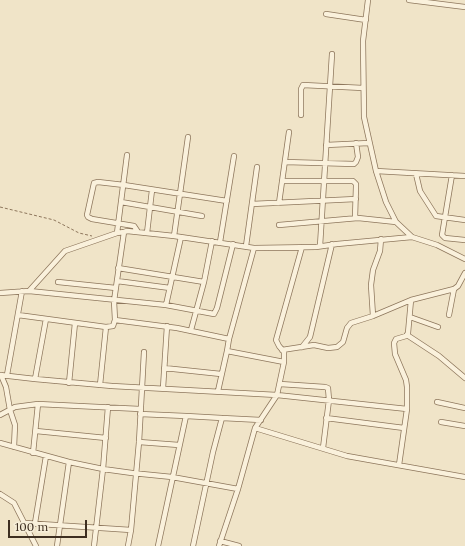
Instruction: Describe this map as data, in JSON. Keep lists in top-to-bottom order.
{
  "scale_bar": "100 m"
}
